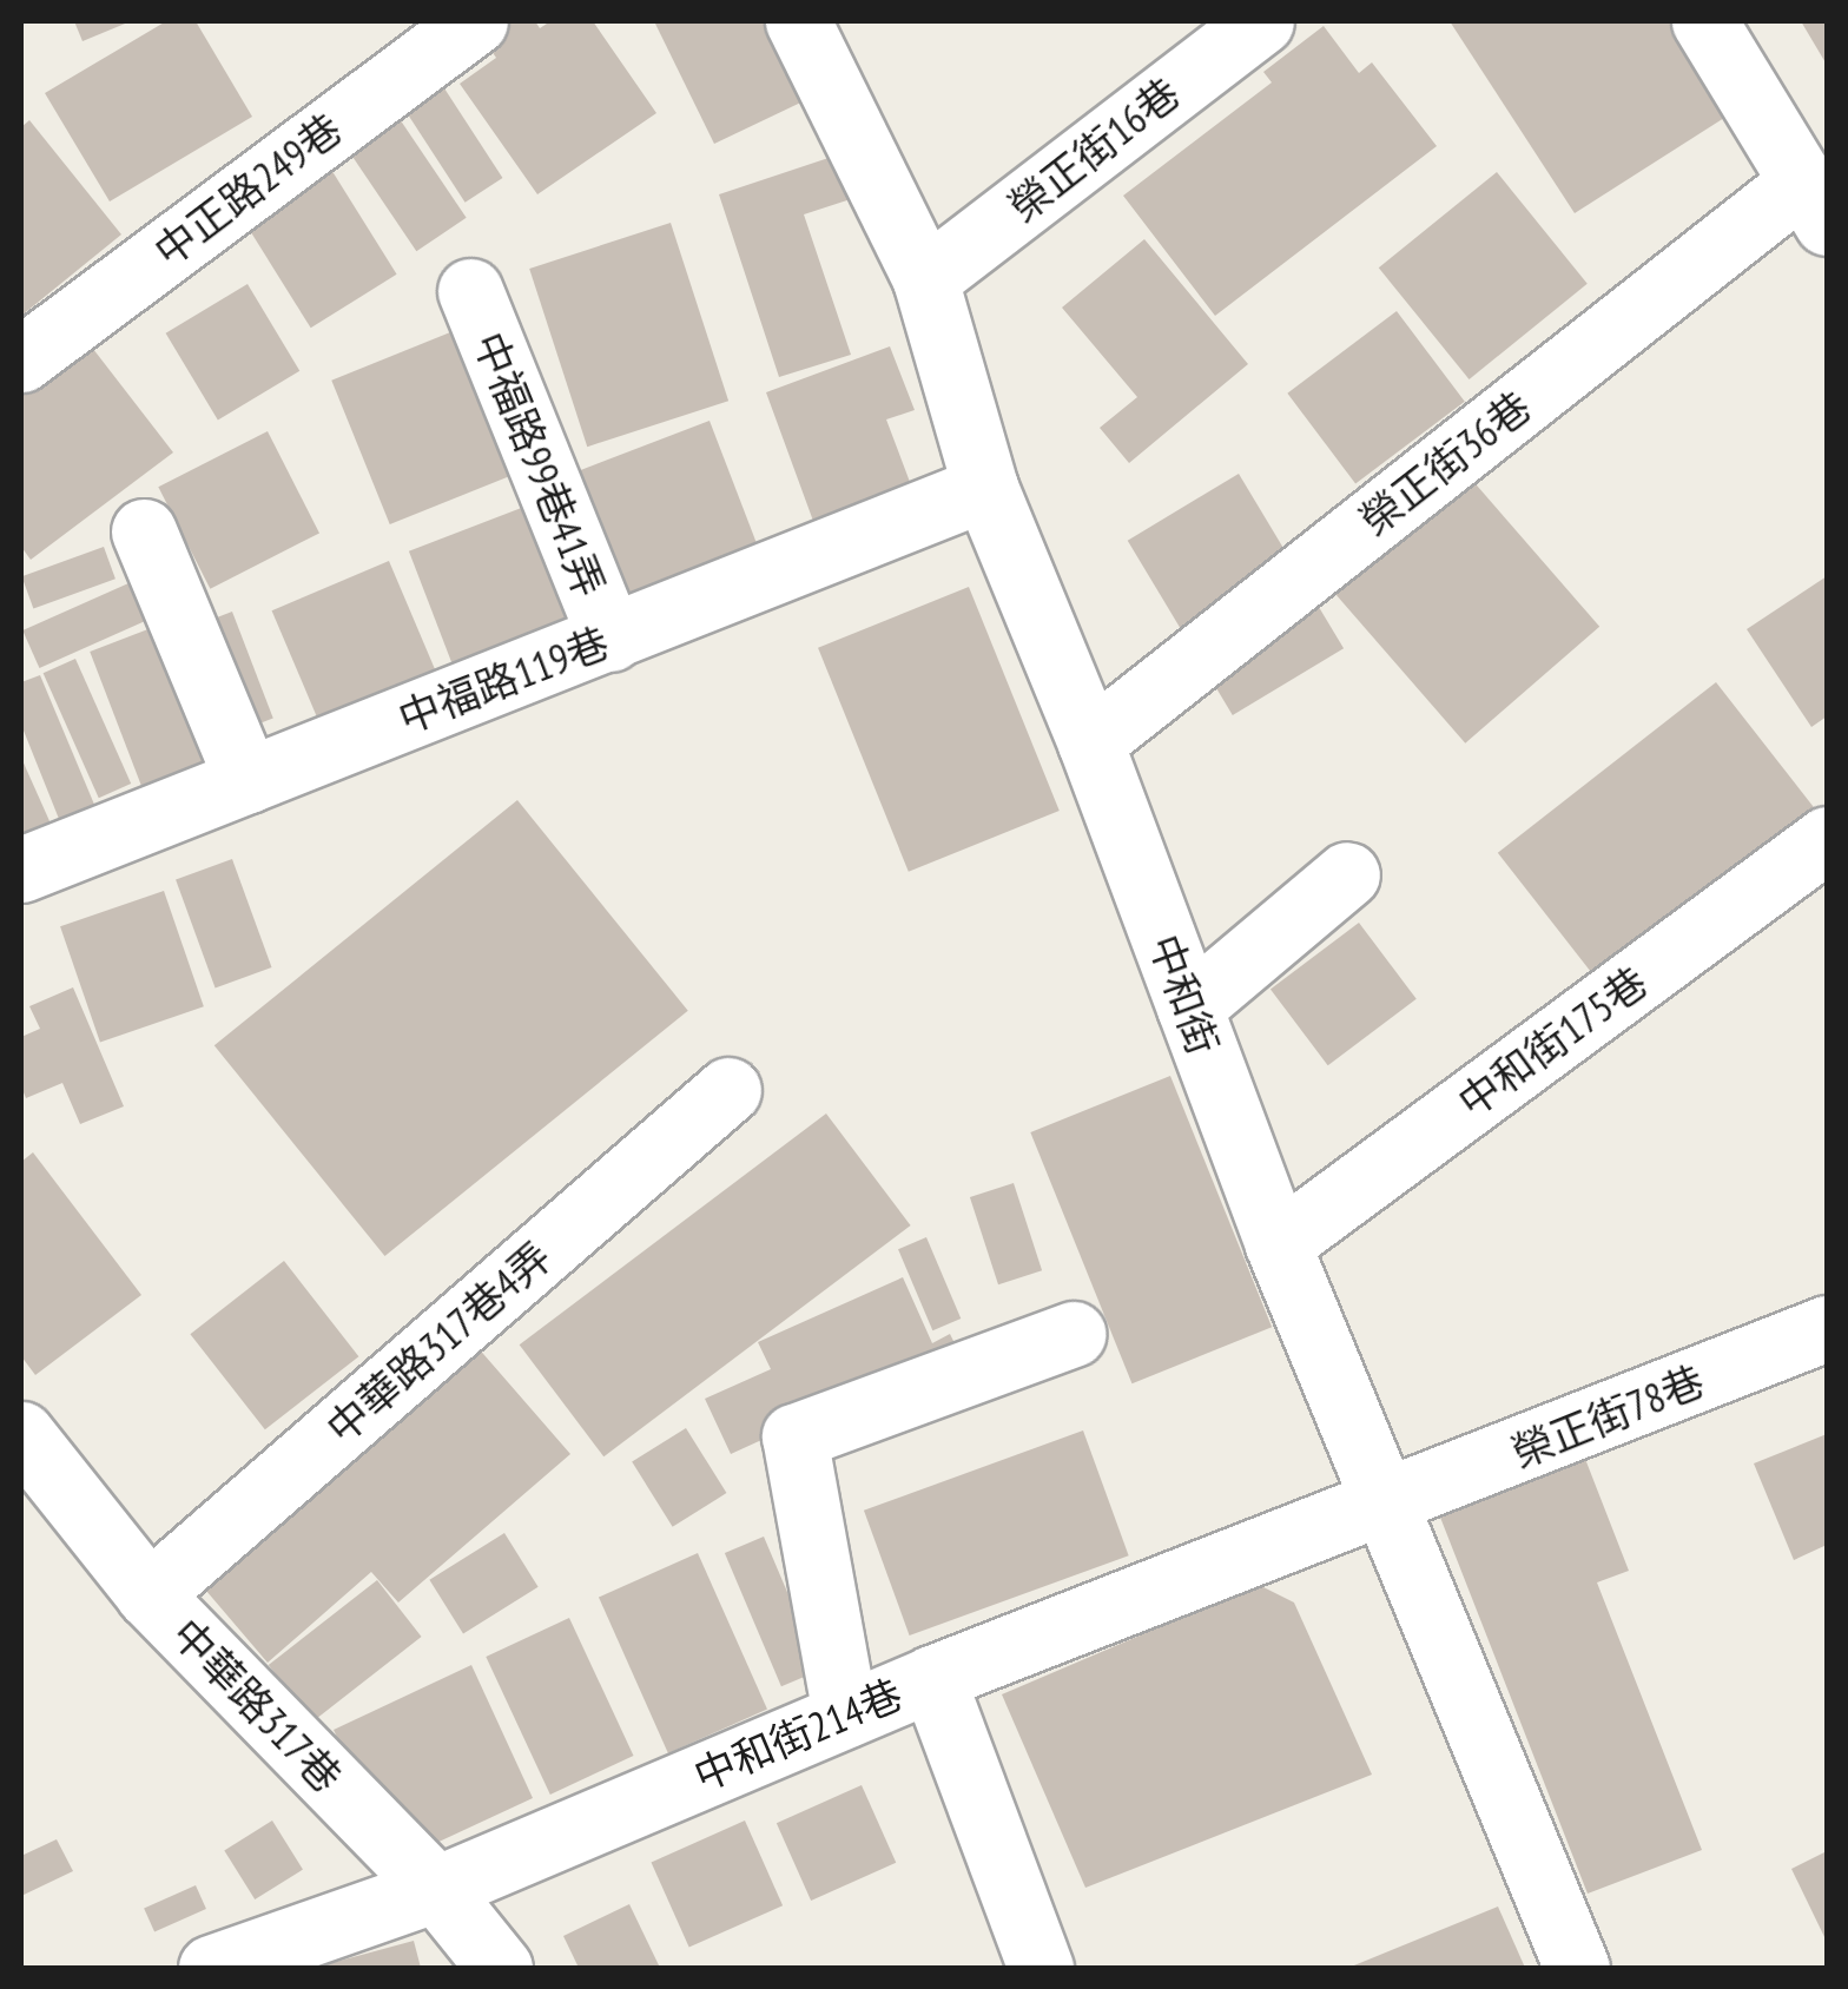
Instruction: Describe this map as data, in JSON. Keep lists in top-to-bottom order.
{
  "streets": {
    "street": [
      "榮正街16巷",
      "中正路249巷",
      "榮正街36巷",
      "中福路99巷41弄",
      "中福路119巷",
      "中和街",
      "中和街175巷",
      "中華路317巷4弄",
      "榮正街78巷",
      "中華路317巷",
      "中和街214巷"
    ]
  },
  "crossings": [
    ["榮正街16巷", "中和街"],
    ["榮正街36巷", "中和街"],
    ["中福路99巷41弄", "中福路119巷"],
    ["中福路119巷", "中和街"],
    ["中和街", "中和街175巷"],
    ["中和街", "榮正街78巷"],
    ["中和街", "中和街214巷"],
    ["中華路317巷4弄", "中華路317巷"],
    ["榮正街78巷", "中和街214巷"],
    ["中華路317巷", "中和街214巷"]
  ]
}
